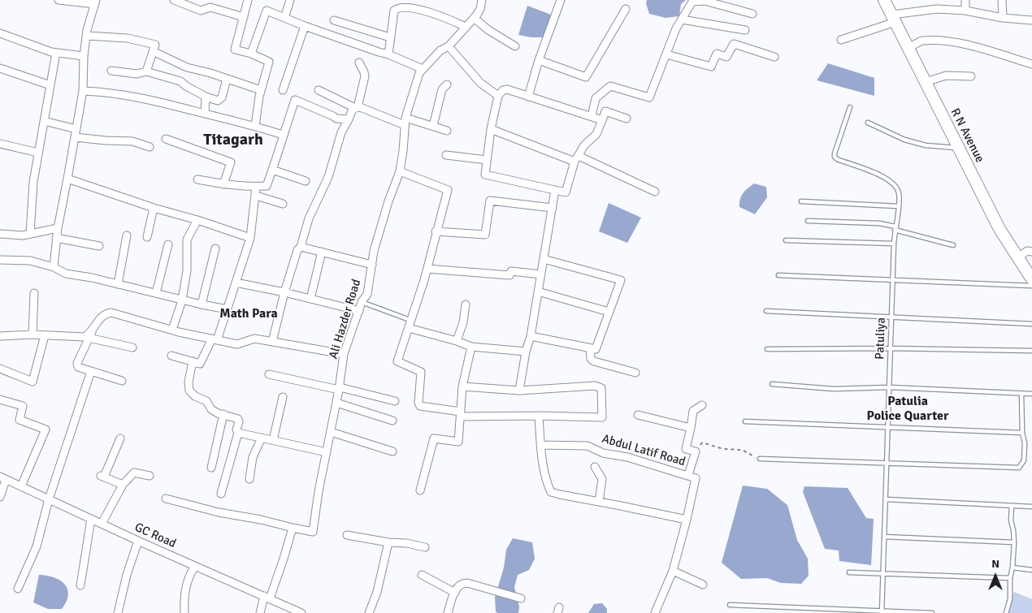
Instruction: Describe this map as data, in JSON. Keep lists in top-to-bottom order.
{
  "streets": {
    "main road": ["R N Avenue"],
    "street": ["Ali Hazder Road", "Abdul Latif Road", "GC Road"],
    "lane": ["Patuliya"]
  },
  "districts": ["Titagarh", "Math Para", "Patulia Police Quarter"],
  "north": "top"
}
